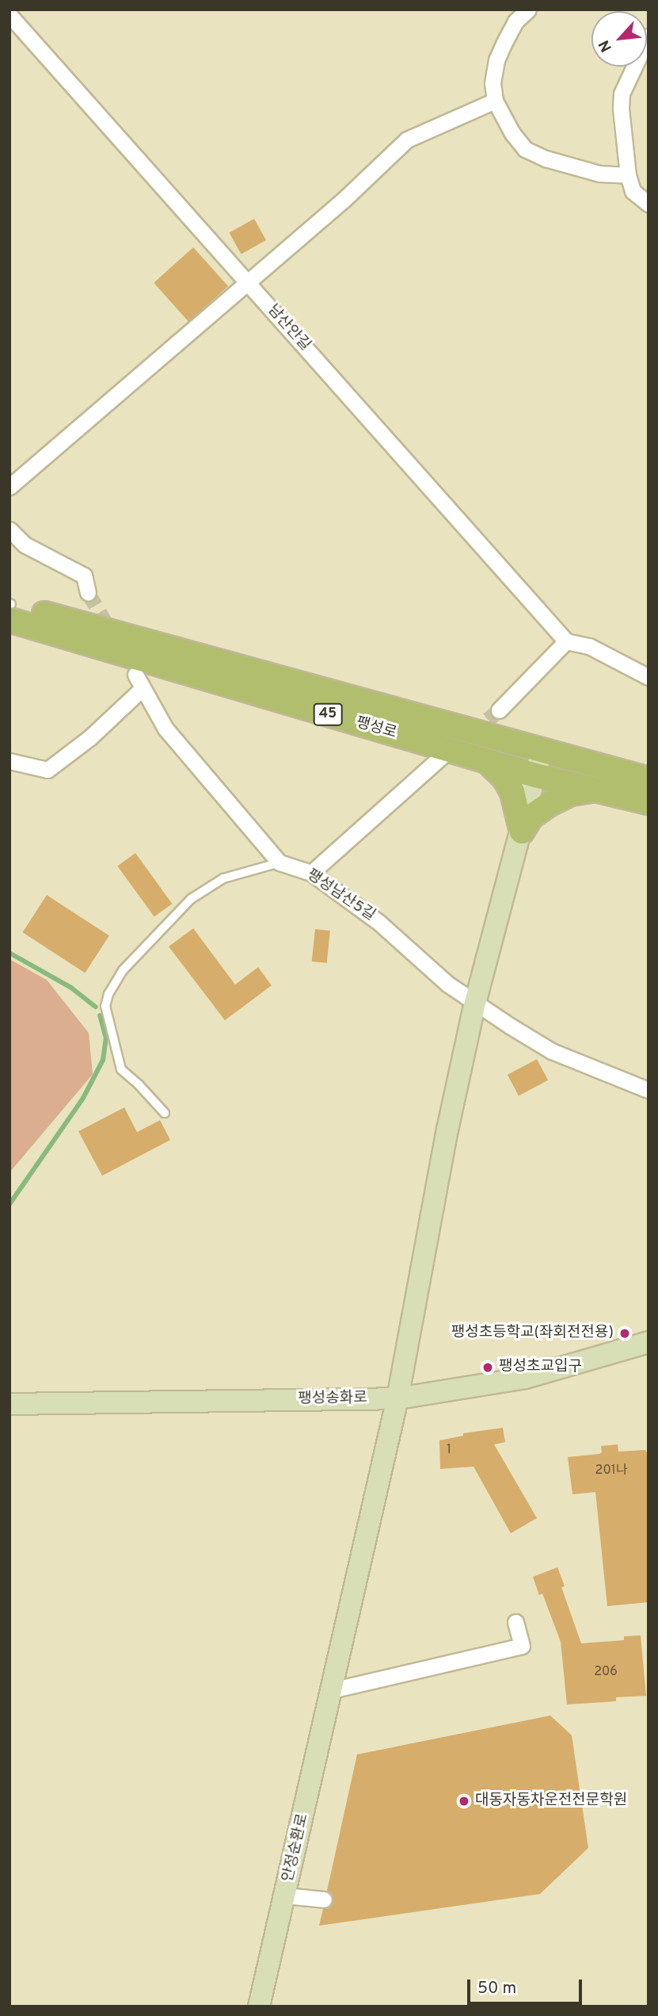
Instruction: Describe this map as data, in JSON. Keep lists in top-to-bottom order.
{
  "streets": {
    "main road": [
      "45",
      "팽성로",
      "팽성송화로",
      "안정순환로"
    ],
    "street": ["남산안길", "팽성남산5길"]
  },
  "crossings": [
    ["팽성로", "안정순환로"],
    ["팽성남산5길", "안정순환로"],
    ["팽성송화로", "안정순환로"]
  ],
  "places": ["팽성초등학교(좌회전전용)", "팽성초교입구", "대동자동차운전전문학원"],
  "house_numbers": ["1", "201나", "206"],
  "scale_bar": "50 m",
  "north": "bottom left"
}
